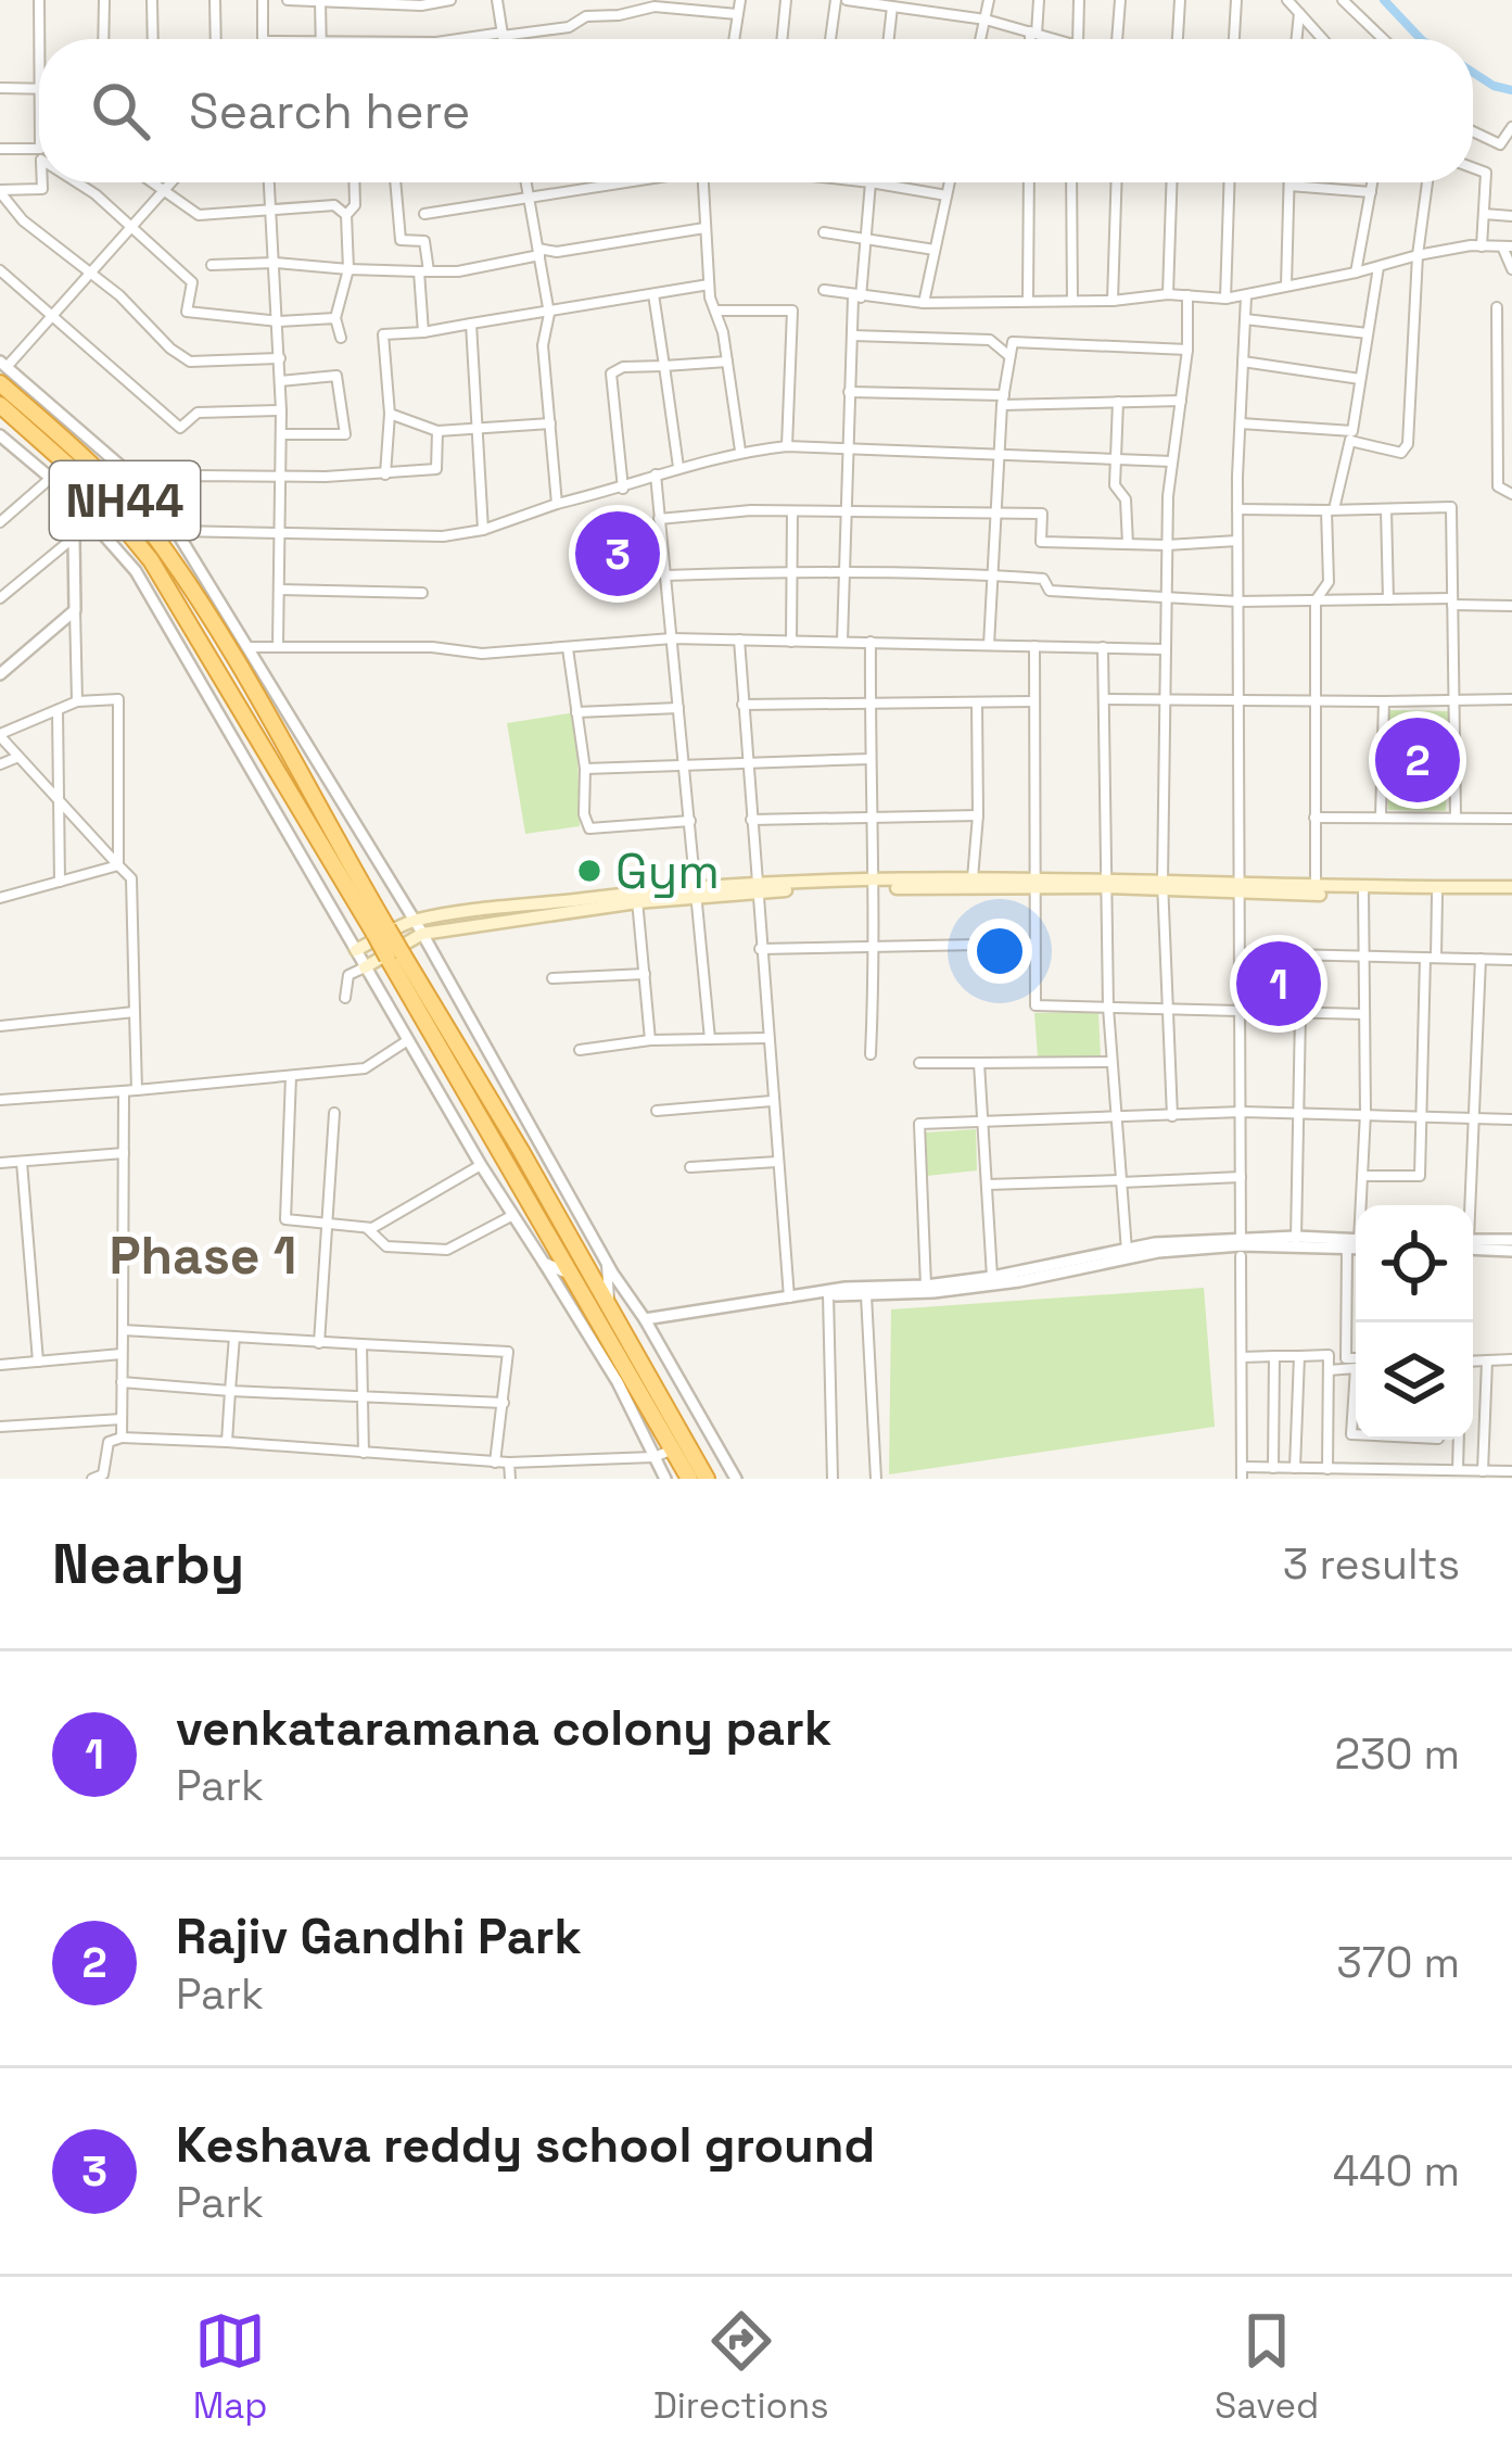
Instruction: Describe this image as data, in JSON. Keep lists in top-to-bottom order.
{
  "streets": {
    "highway": ["NH44"]
  },
  "districts": ["Phase 1"],
  "places": ["Gym"],
  "page": {
    "search": "Search here",
    "pins": ["3", "2", "1"],
    "heading": ["Nearby", "3 results"],
    "list": [
      {
        "mark": "1",
        "name": "venkataramana colony park",
        "note": "Park",
        "value": "230 m"
      },
      {
        "mark": "2",
        "name": "Rajiv Gandhi Park",
        "note": "Park",
        "value": "370 m"
      },
      {
        "mark": "3",
        "name": "Keshava reddy school ground",
        "note": "Park",
        "value": "440 m"
      }
    ],
    "nav": ["Map", "Directions", "Saved"]
  }
}
